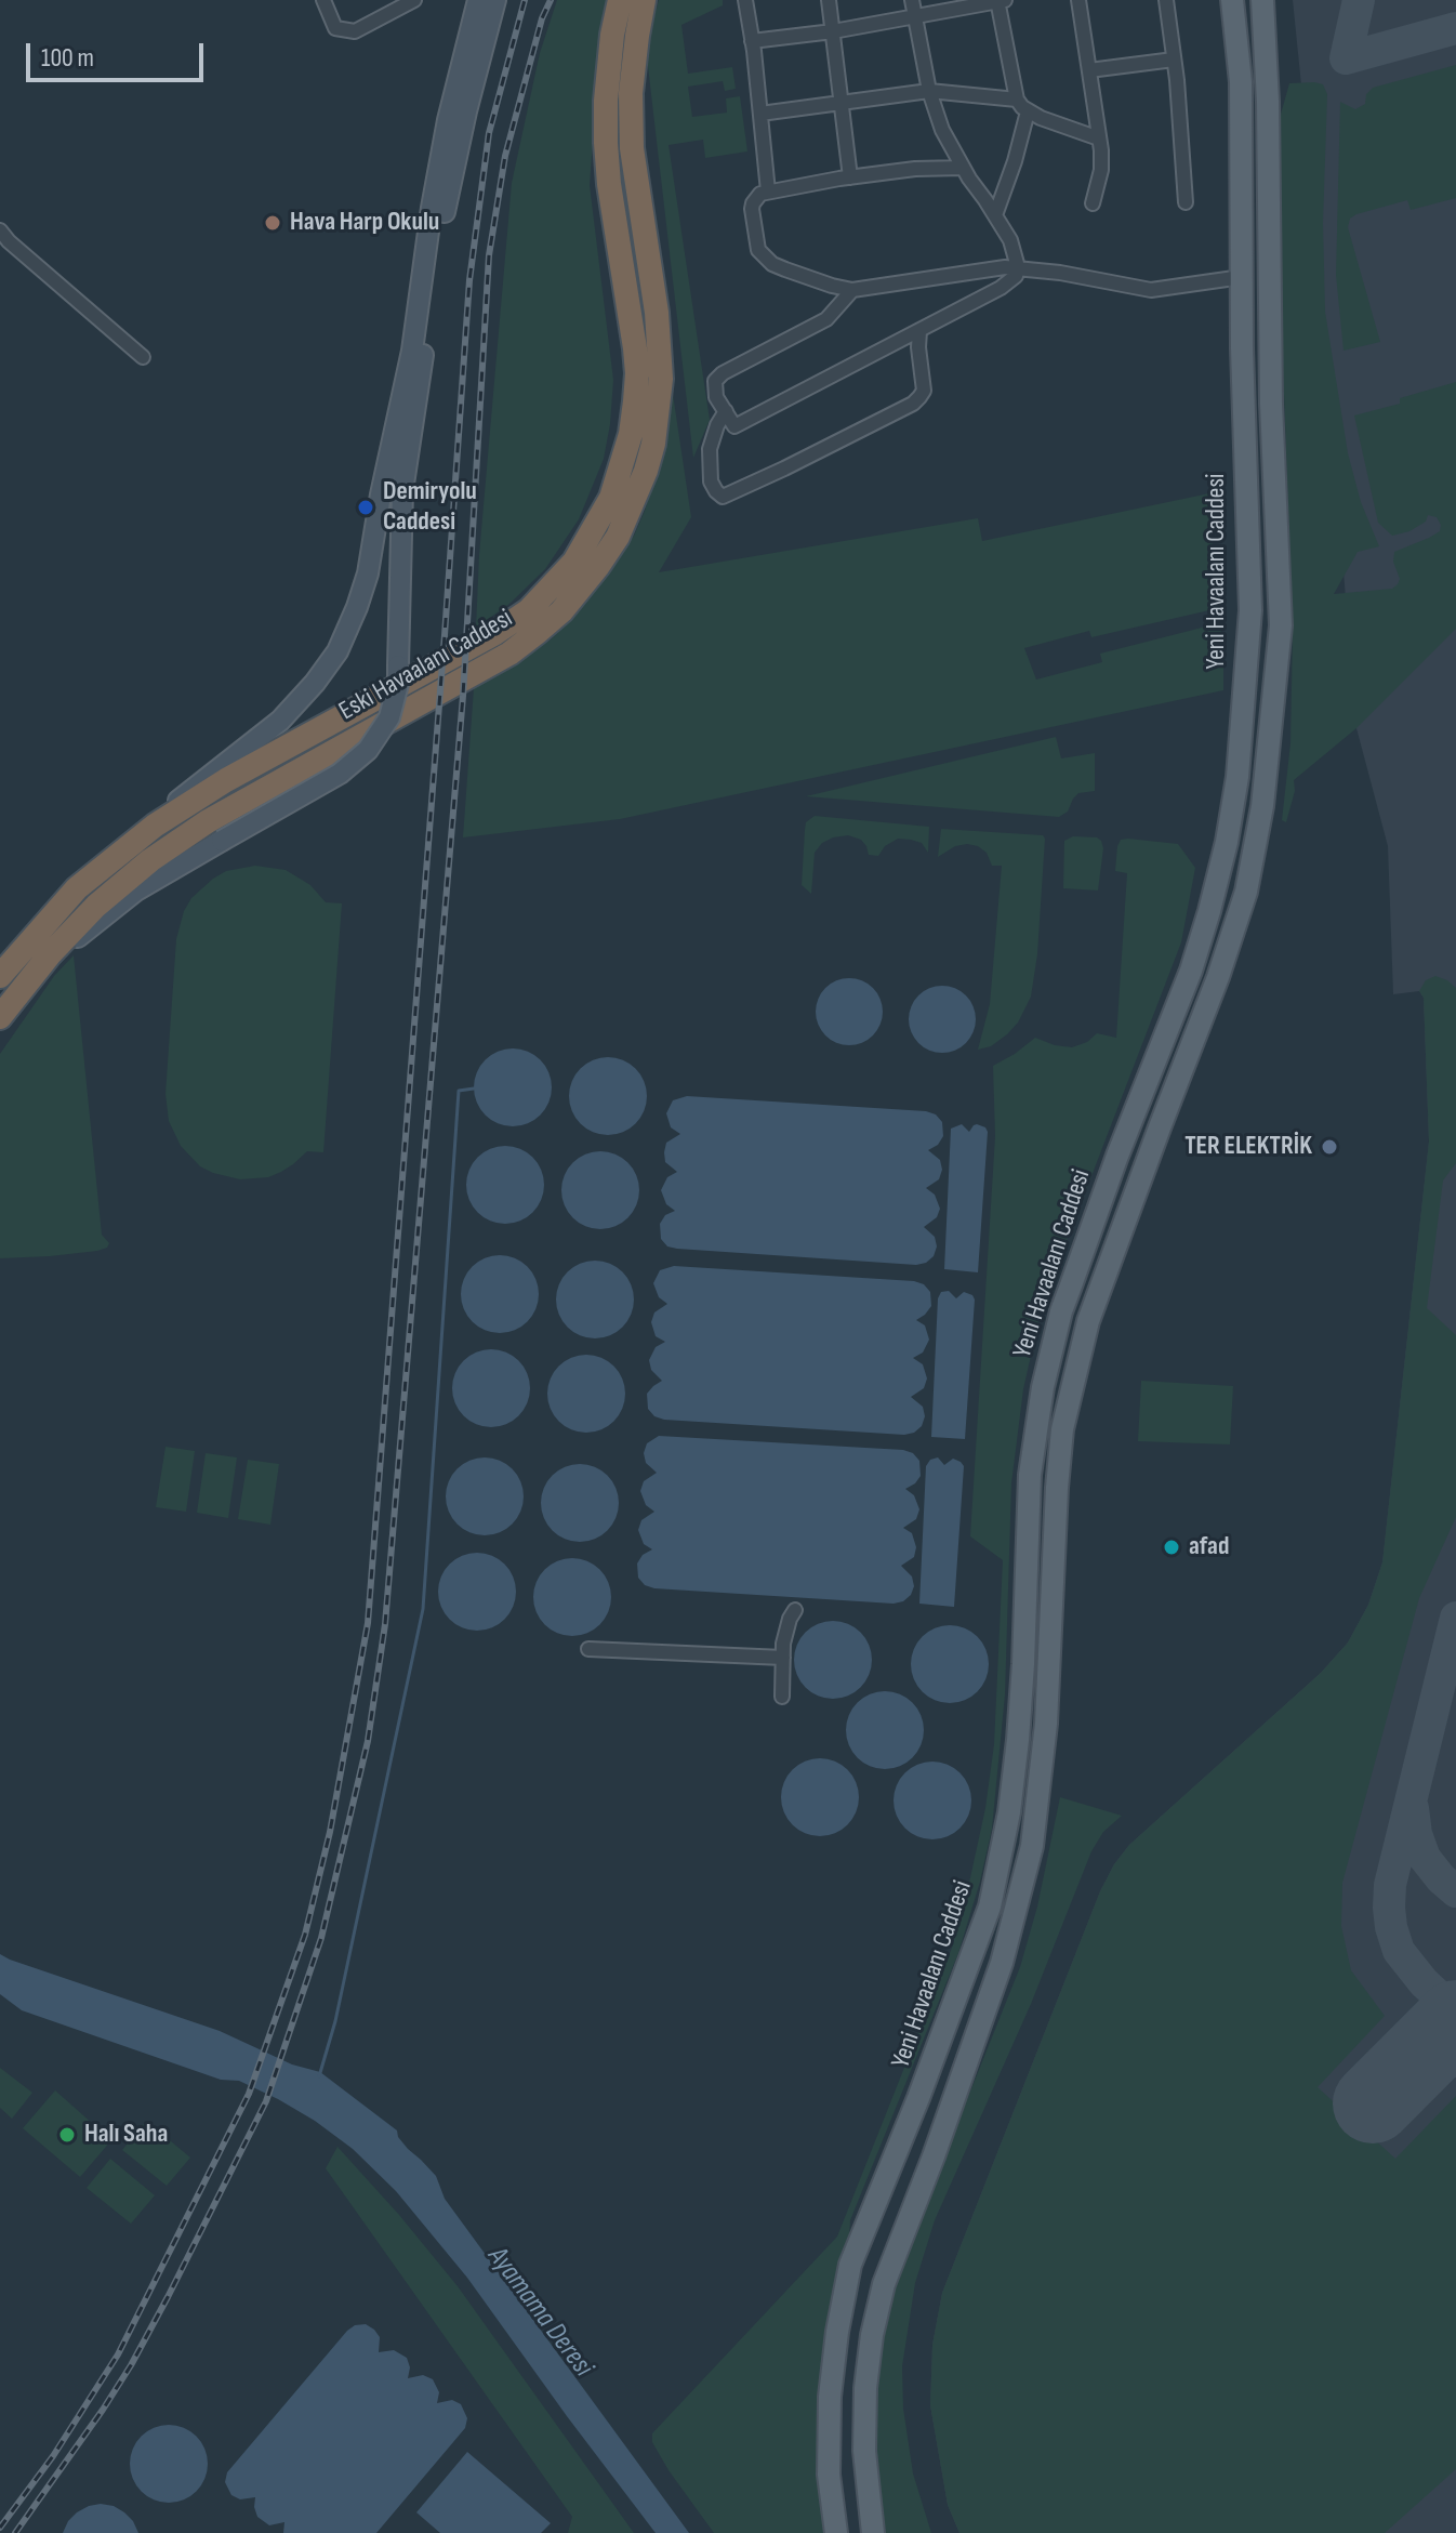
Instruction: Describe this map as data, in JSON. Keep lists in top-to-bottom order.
{
  "streets": {
    "highway": ["Eski Havaalanı Caddesi"],
    "main road": ["Yeni Havaalanı Caddesi"]
  },
  "water": ["Ayamama Deresi"],
  "places": [
    "Hava Harp Okulu",
    "Demiryolu Caddesi",
    "TER ELEKTRİK",
    "afad",
    "Halı Saha"
  ],
  "scale_bar": "100 m"
}
